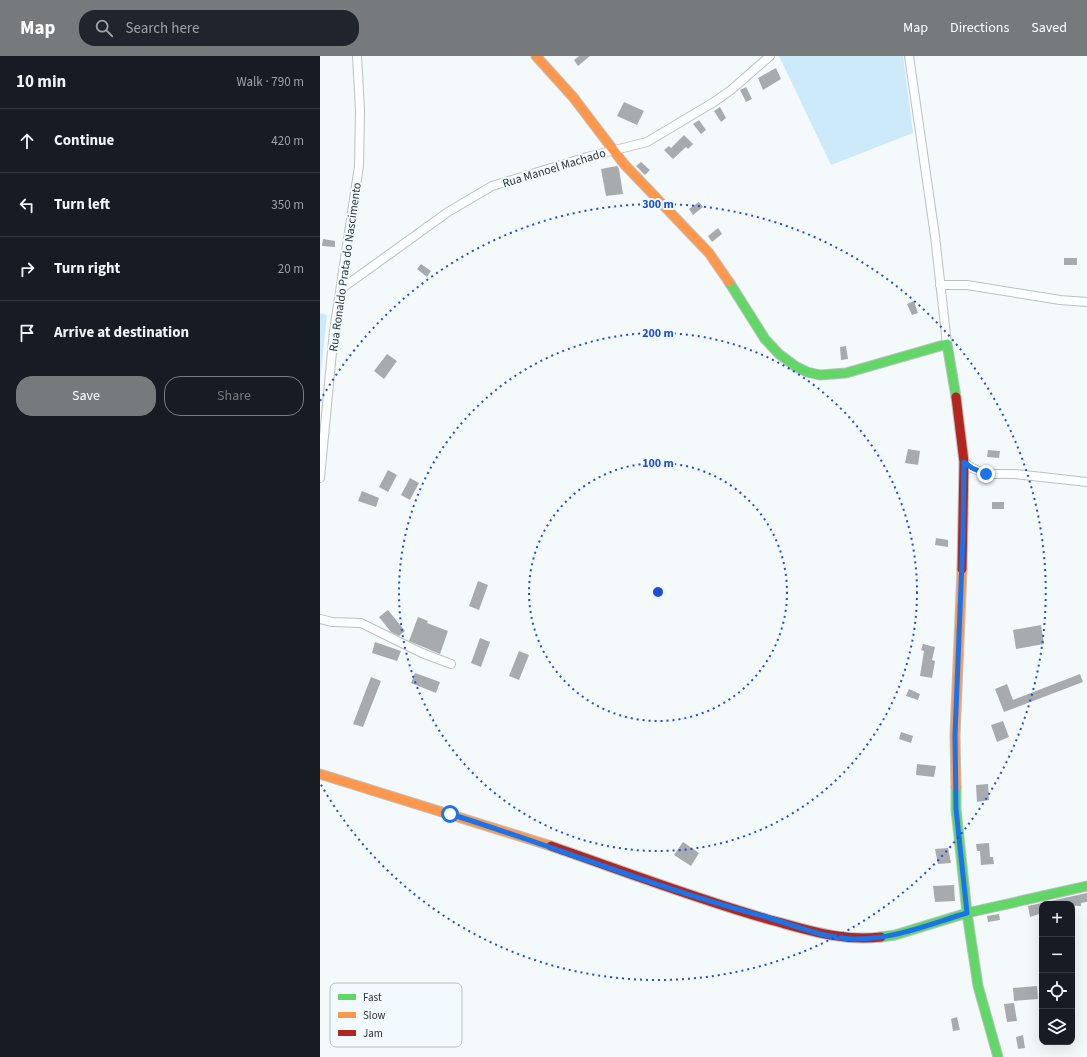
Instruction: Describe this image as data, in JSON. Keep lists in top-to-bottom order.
{
  "streets": {
    "street": ["Rua Manoel Machado", "Rua Ronaldo Prata do Nascimento"]
  },
  "crossings": [
    ["Rua Manoel Machado", "Rua Ronaldo Prata do Nascimento"]
  ],
  "legend": ["Fast", "Slow", "Jam"],
  "page": {
    "header": "Map",
    "search": "Search here",
    "nav": ["Map", "Directions", "Saved"],
    "heading": ["10 min", "Walk · 790 m"],
    "list": [
      ["Continue", "420 m"],
      ["Turn left", "350 m"],
      ["Turn right", "20 m"],
      "Arrive at destination"
    ],
    "buttons": ["Save", "Share"],
    "map_buttons": ["+", "−"]
  },
  "rings": ["300 m", "200 m", "100 m"]
}
